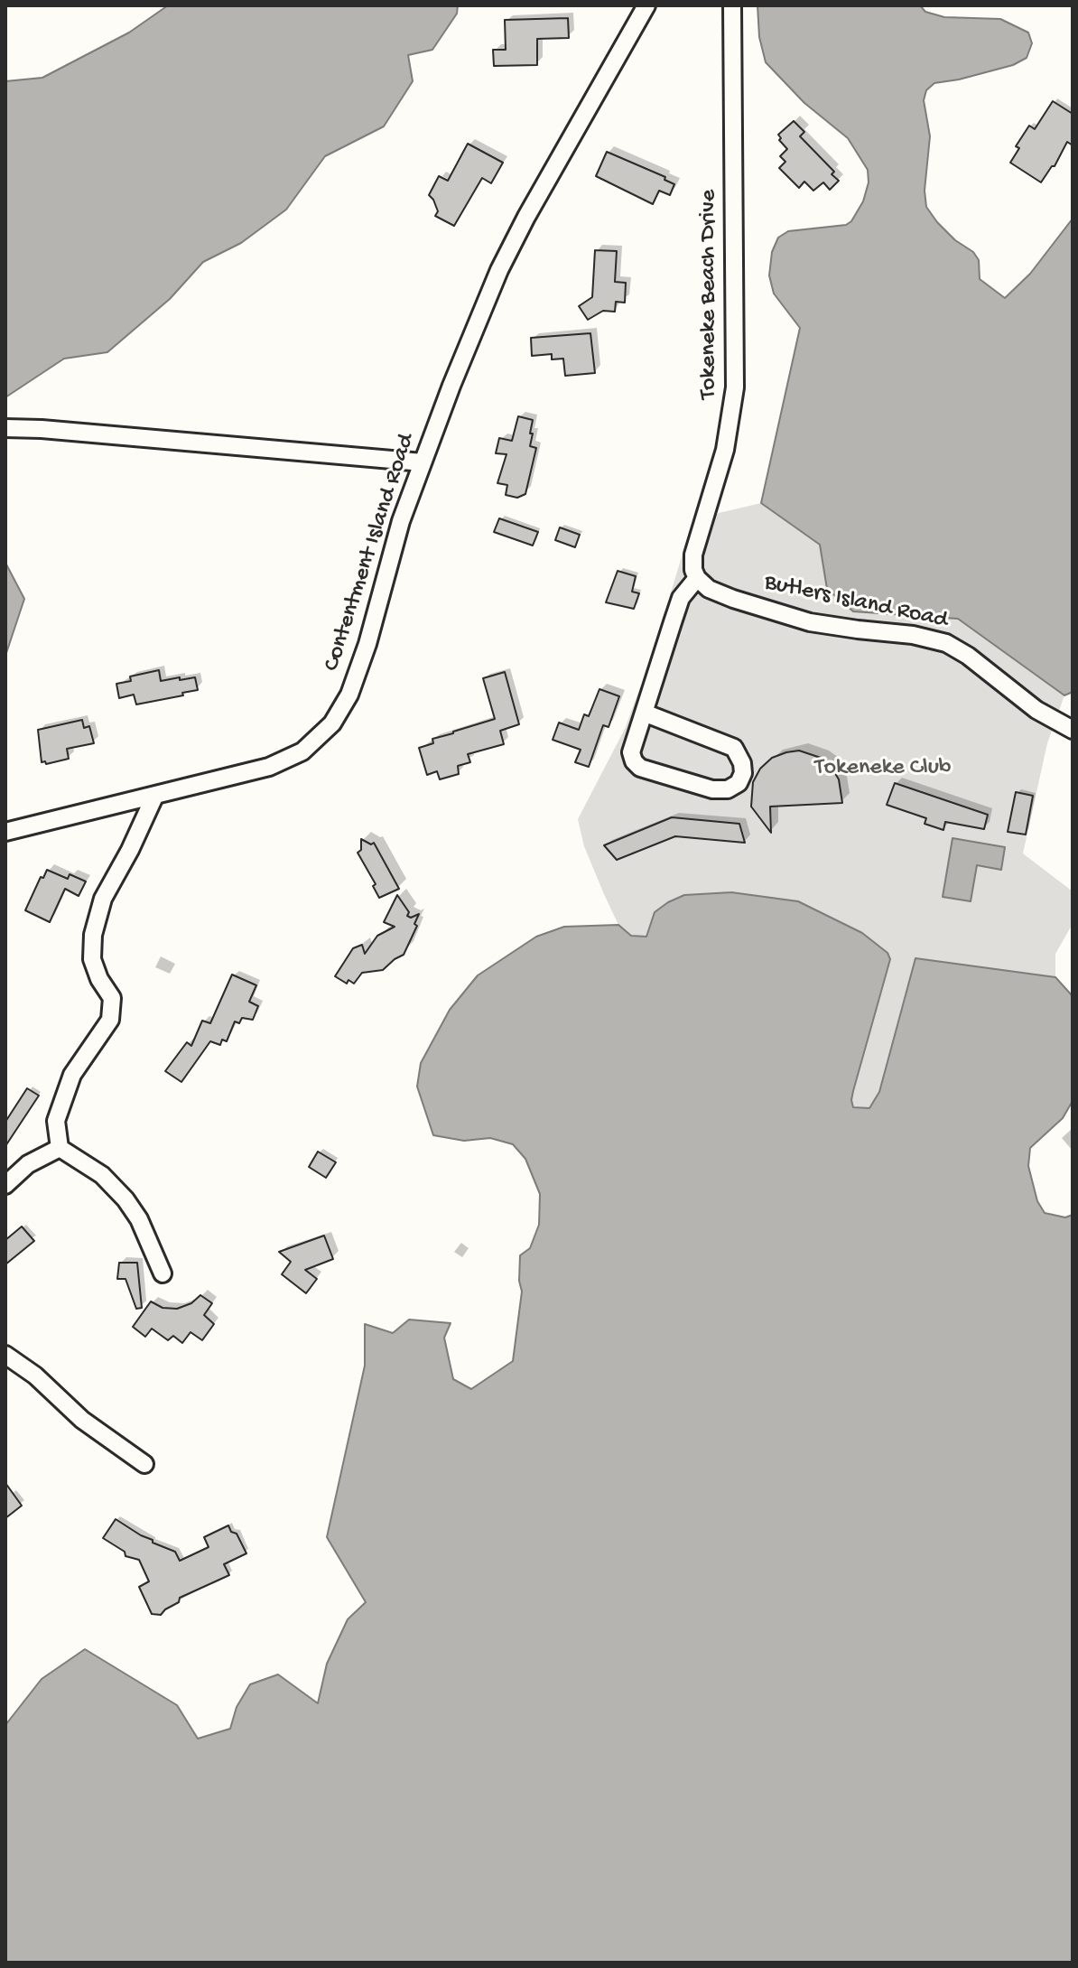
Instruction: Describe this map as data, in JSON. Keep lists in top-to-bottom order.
{
  "streets": {
    "street": ["Tokeneke Beach Drive", "Contentment Island Road", "Butlers Island Road"]
  },
  "crossings": [
    ["Tokeneke Beach Drive", "Butlers Island Road"]
  ],
  "parks": ["Tokeneke Club"]
}
